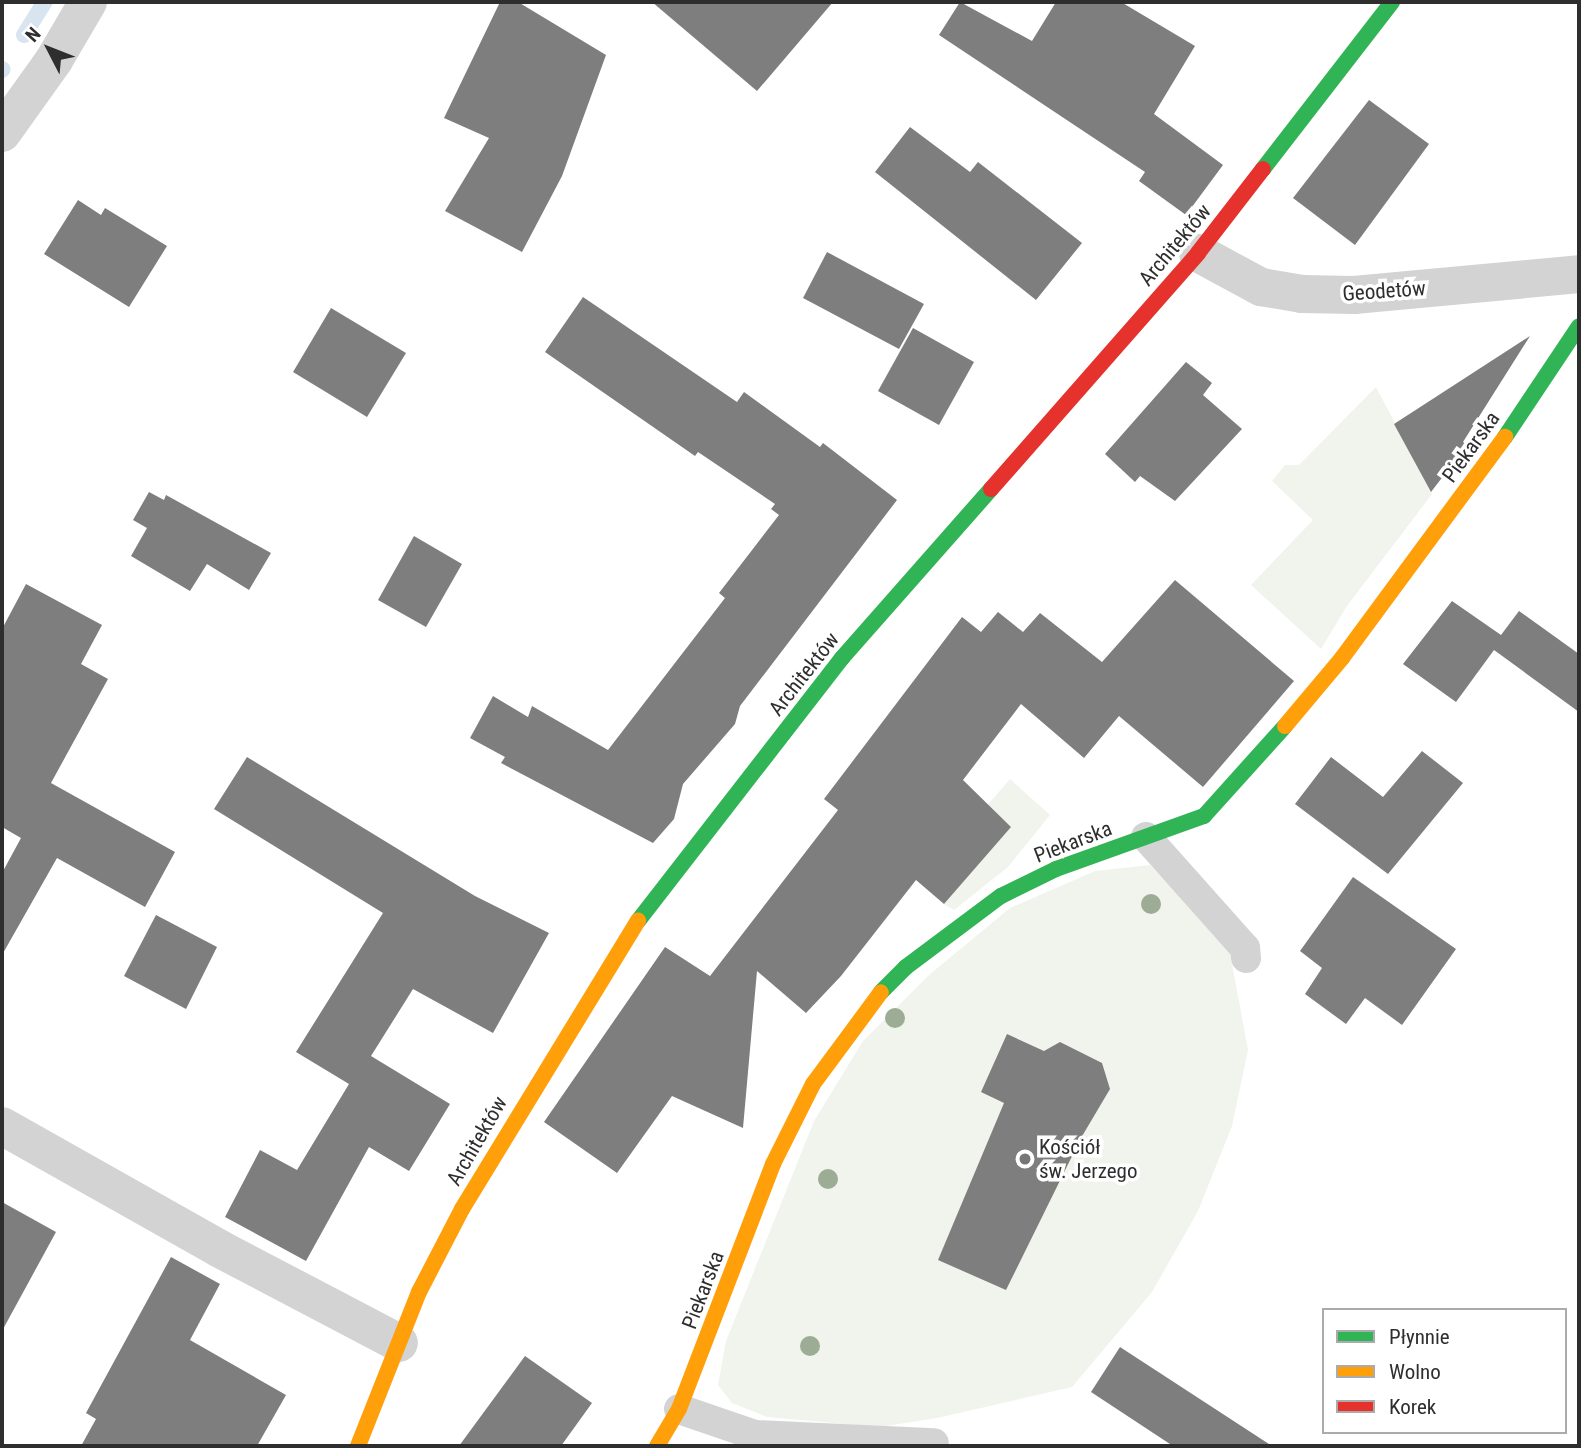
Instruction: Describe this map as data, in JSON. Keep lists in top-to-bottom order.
{
  "streets": {
    "street": ["Architektów", "Geodetów", "Piekarska"]
  },
  "crossings": [
    ["Architektów", "Geodetów"]
  ],
  "places": ["Kościół św. Jerzego"],
  "legend": ["Płynnie", "Wolno", "Korek"],
  "north": "top left"
}
